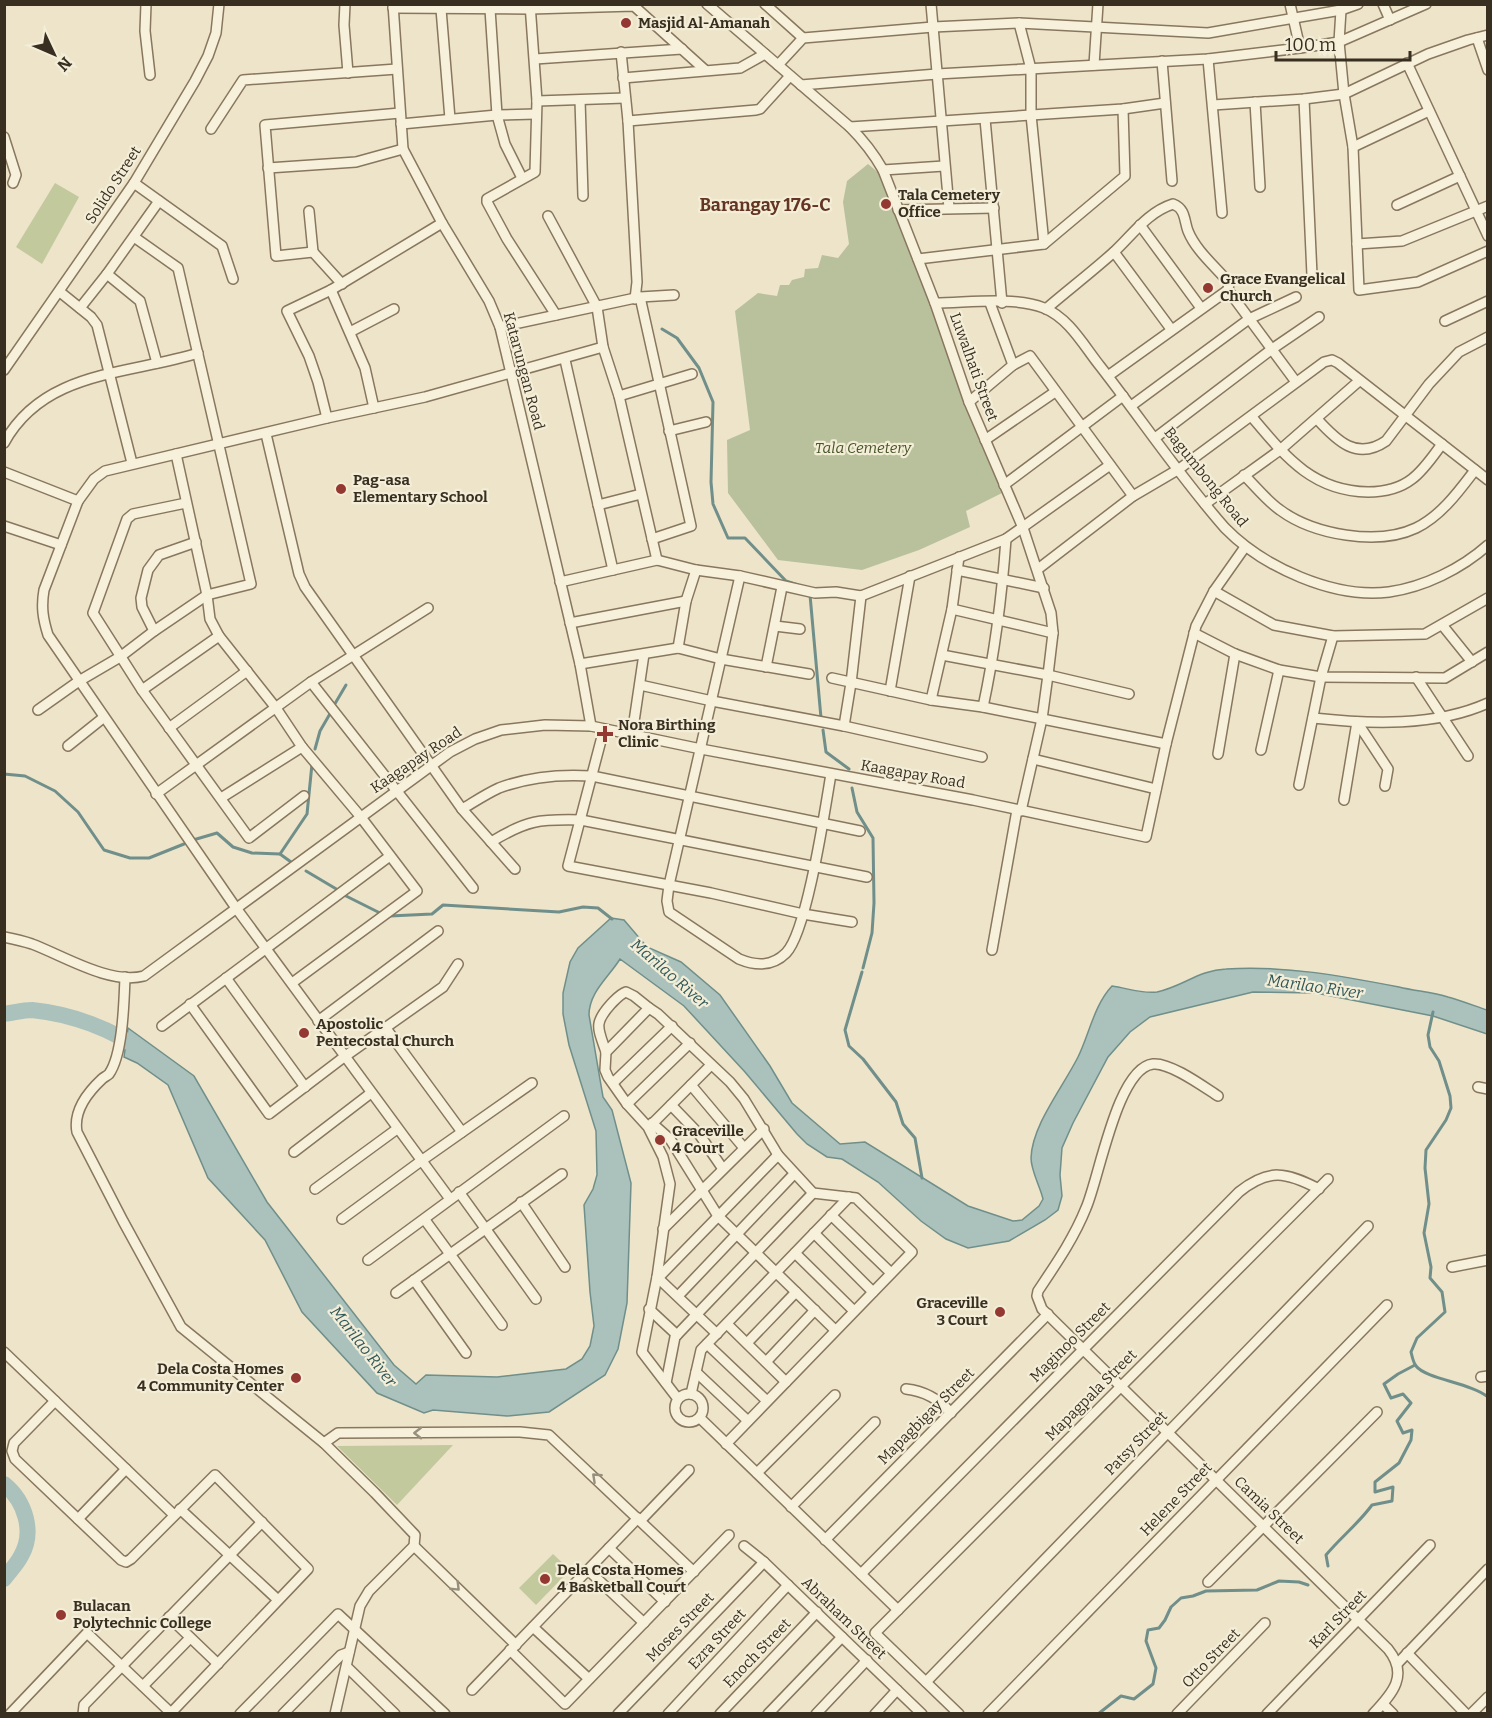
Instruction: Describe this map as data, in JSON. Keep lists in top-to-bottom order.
{
  "streets": {
    "street": [
      "Solido Street",
      "Luwalhati Street",
      "Katarungan Road",
      "Bagumbong Road",
      "Kaagapay Road",
      "Maginoo Street",
      "Mapagpala Street",
      "Mapagbigay Street",
      "Patsy Street",
      "Helene Street",
      "Camia Street",
      "Abraham Street",
      "Karl Street",
      "Moses Street",
      "Ezra Street",
      "Enoch Street",
      "Otto Street"
    ]
  },
  "crossings": [
    ["Luwalhati Street", "Bagumbong Road"],
    ["Luwalhati Street", "Kaagapay Road"],
    ["Katarungan Road", "Kaagapay Road"],
    ["Maginoo Street", "Mapagpala Street"],
    ["Maginoo Street", "Camia Street"],
    ["Mapagpala Street", "Patsy Street"],
    ["Mapagpala Street", "Camia Street"],
    ["Mapagbigay Street", "Camia Street"],
    ["Patsy Street", "Camia Street"],
    ["Helene Street", "Camia Street"],
    ["Camia Street", "Karl Street"],
    ["Abraham Street", "Moses Street"],
    ["Abraham Street", "Ezra Street"],
    ["Abraham Street", "Enoch Street"]
  ],
  "districts": ["Barangay 176-C"],
  "water": ["Marilao River"],
  "parks": ["Tala Cemetery"],
  "places": {
    "other": [
      "Masjid Al-Amanah",
      "Tala Cemetery Office",
      "Grace Evangelical Church",
      "Pag-asa Elementary School",
      "Apostolic Pentecostal Church",
      "Graceville 4 Court",
      "Graceville 3 Court",
      "Dela Costa Homes 4 Community Center",
      "Dela Costa Homes 4 Basketball Court",
      "Bulacan Polytechnic College"
    ],
    "health": ["Nora Birthing Clinic"]
  },
  "scale_bar": "100 m",
  "north": "bottom right"
}
